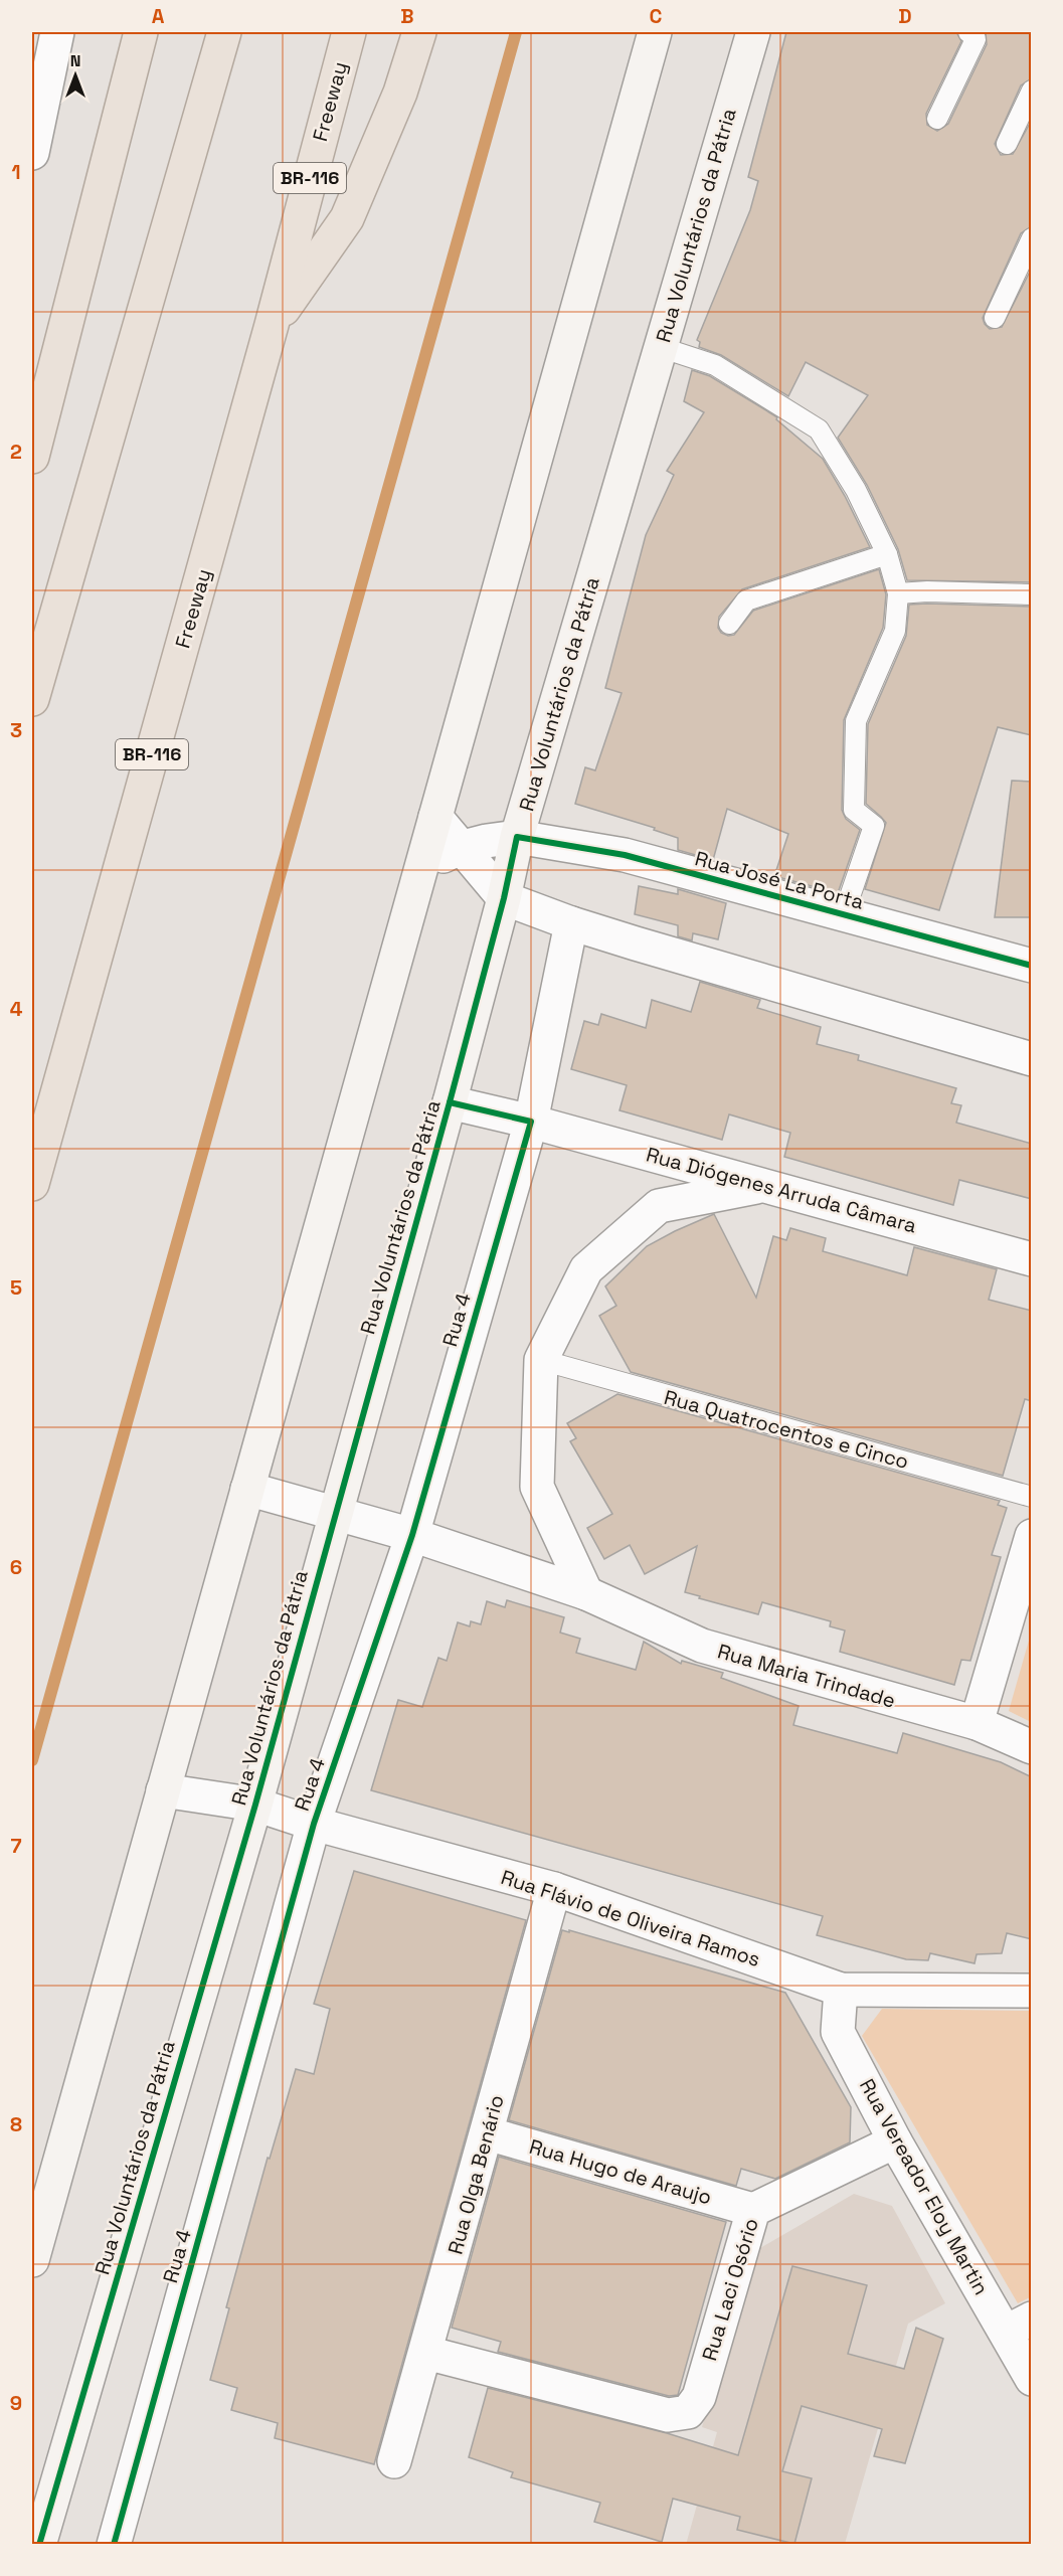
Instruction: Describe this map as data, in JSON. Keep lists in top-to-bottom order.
{
  "streets": {
    "highway": ["Freeway", "BR-116"],
    "main road": ["Rua Voluntários da Pátria"],
    "street": [
      "Rua José La Porta",
      "Rua Diógenes Arruda Câmara",
      "Rua 4",
      "Rua Maria Trindade",
      "Rua Flávio de Oliveira Ramos",
      "Rua Hugo de Araujo",
      "Rua Olga Benário",
      "Rua Vereador Eloy Martin",
      "Rua Laci Osório"
    ],
    "lane": ["Rua Quatrocentos e Cinco"]
  },
  "crossings": [
    ["Rua Voluntários da Pátria", "Rua José La Porta"],
    ["Rua Voluntários da Pátria", "Rua Maria Trindade"],
    ["Rua Voluntários da Pátria", "Rua Flávio de Oliveira Ramos"],
    ["Rua Diógenes Arruda Câmara", "Rua 4"],
    ["Rua 4", "Rua Maria Trindade"],
    ["Rua 4", "Rua Flávio de Oliveira Ramos"],
    ["Rua Flávio de Oliveira Ramos", "Rua Olga Benário"],
    ["Rua Flávio de Oliveira Ramos", "Rua Vereador Eloy Martin"],
    ["Rua Hugo de Araujo", "Rua Olga Benário"],
    ["Rua Hugo de Araujo", "Rua Laci Osório"],
    ["Rua Olga Benário", "Rua Laci Osório"],
    ["Rua Vereador Eloy Martin", "Rua Laci Osório"]
  ],
  "north": "top",
  "grid": {
    "columns": [
      "A",
      "B",
      "C",
      "D"
    ],
    "rows": [
      "1",
      "2",
      "3",
      "4",
      "5",
      "6",
      "7",
      "8",
      "9"
    ]
  }
}
